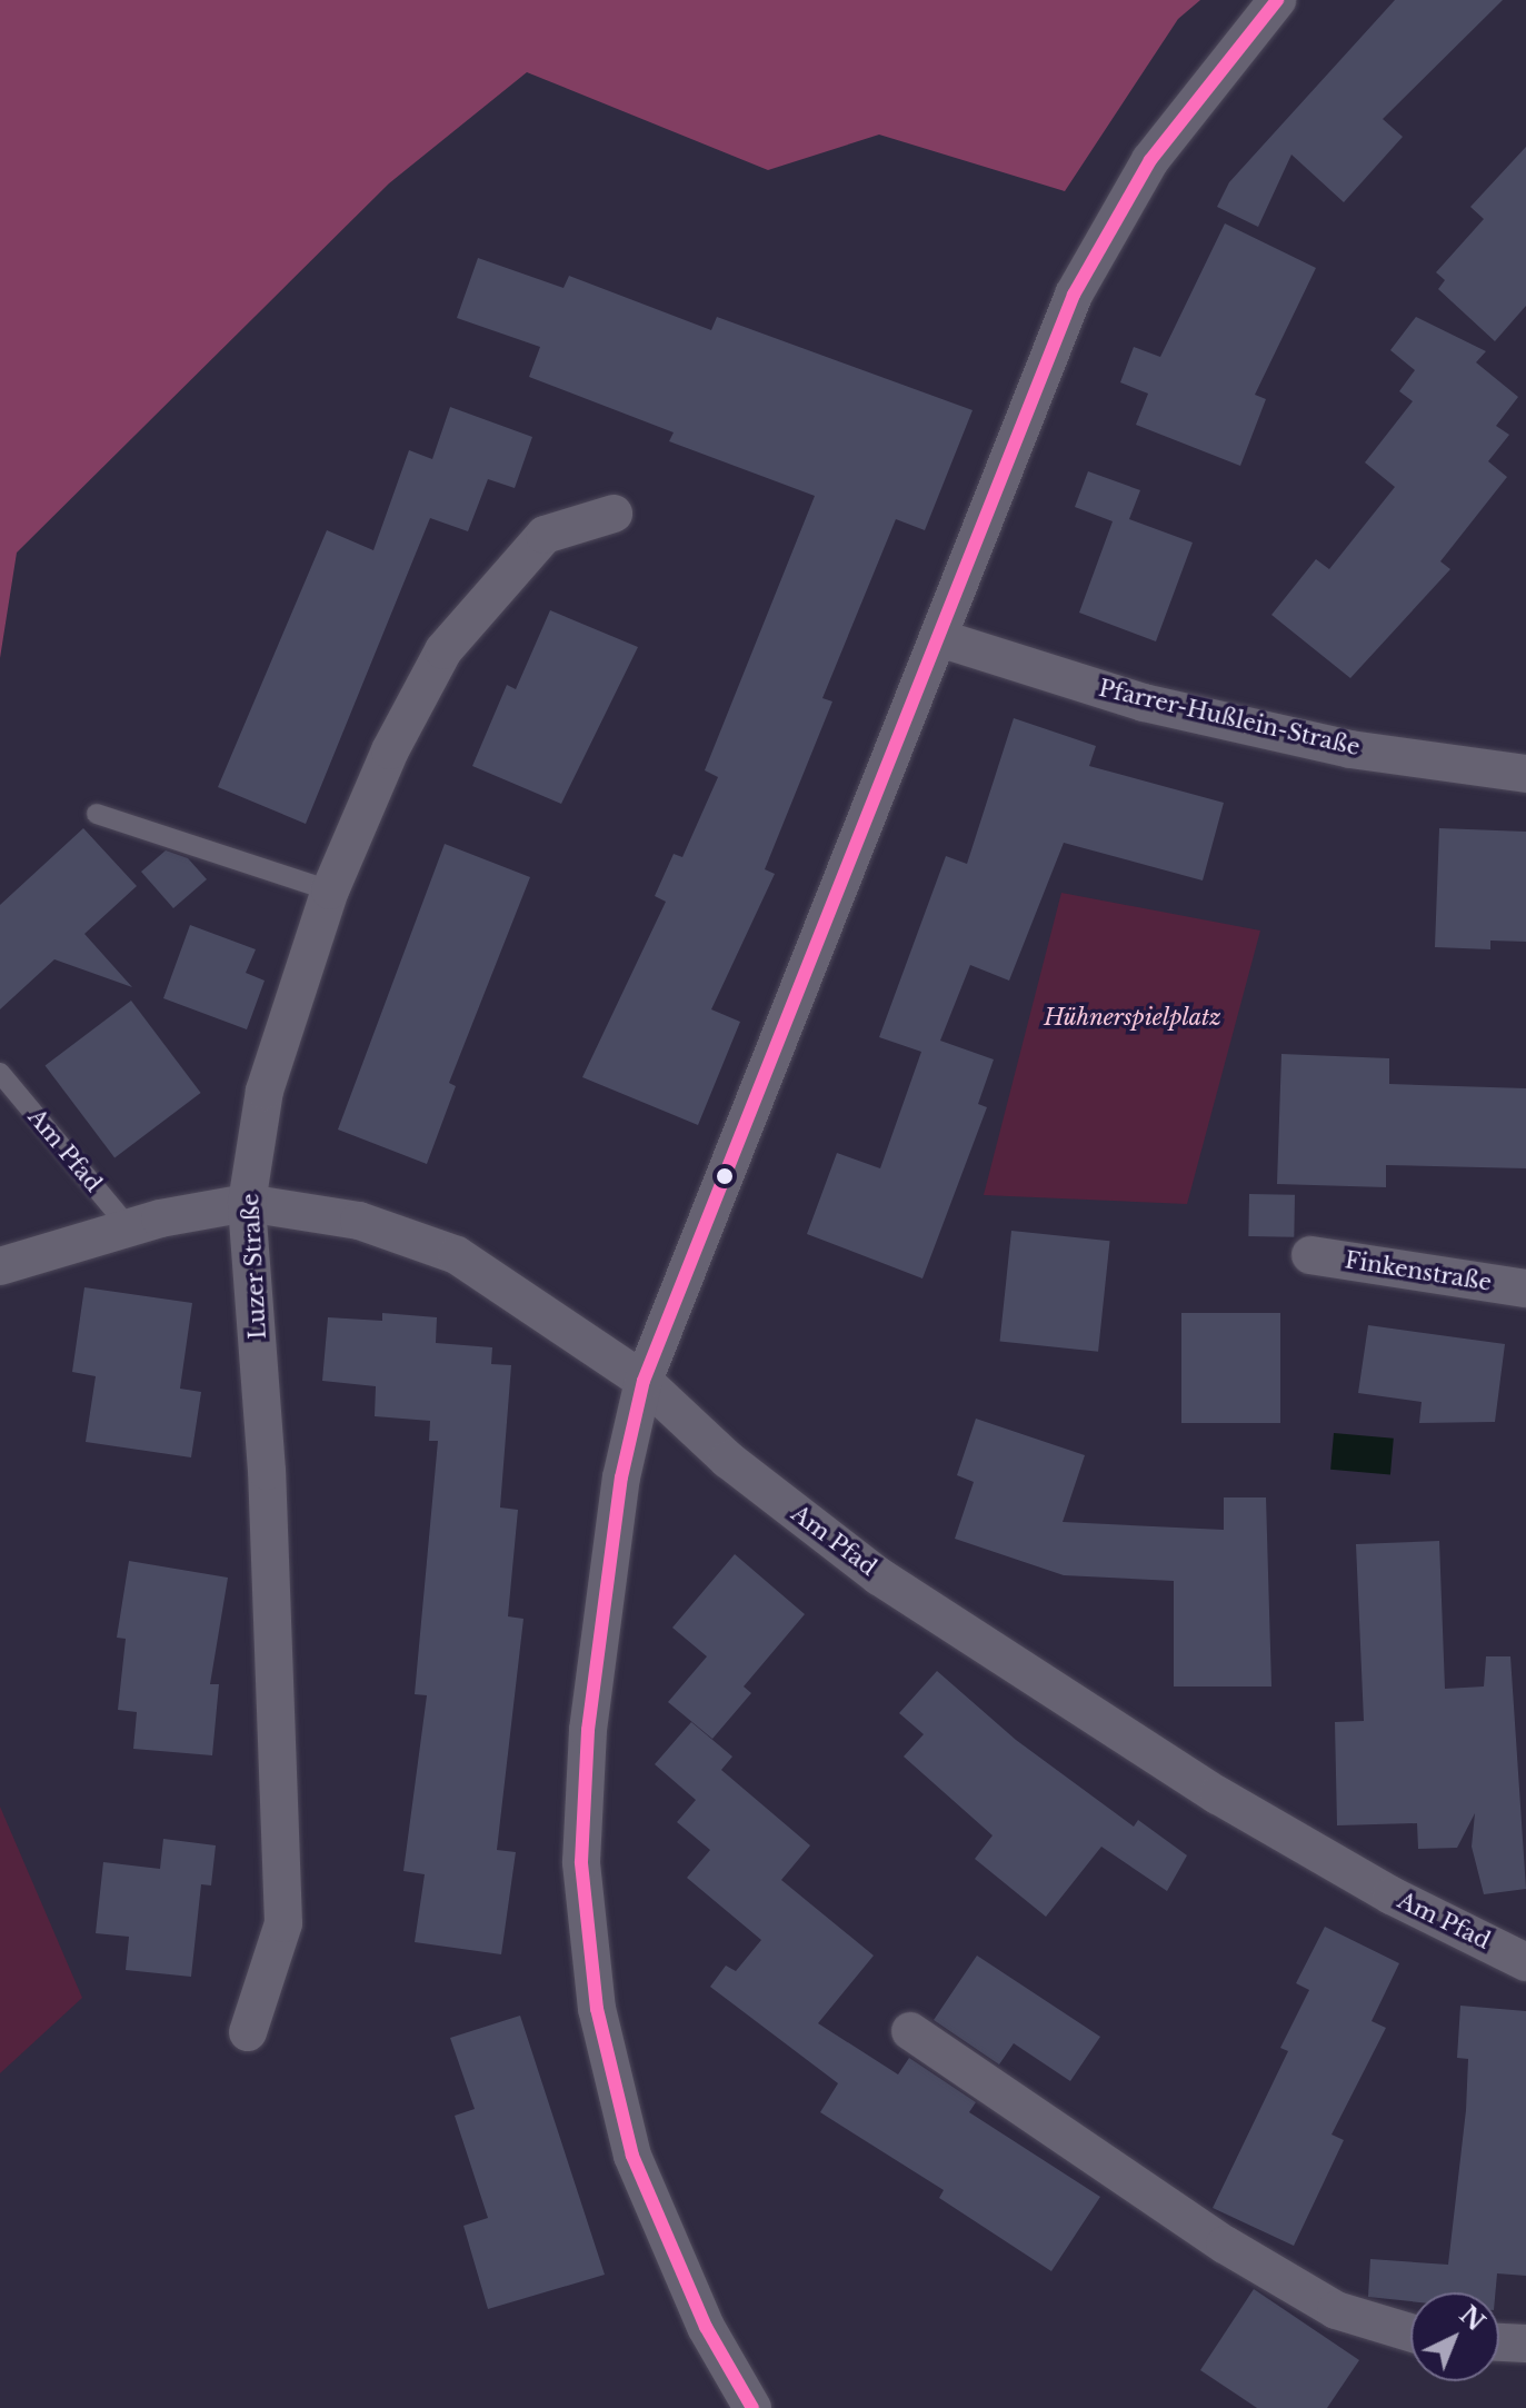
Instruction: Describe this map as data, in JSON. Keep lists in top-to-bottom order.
{
  "streets": {
    "street": [
      "Pfarrer-Hußlein-Straße",
      "Am Pfad",
      "Luzer Straße",
      "Finkenstraße"
    ]
  },
  "crossings": [
    ["Am Pfad", "Luzer Straße"]
  ],
  "parks": ["Hühnerspielplatz"],
  "north": "top right"
}
